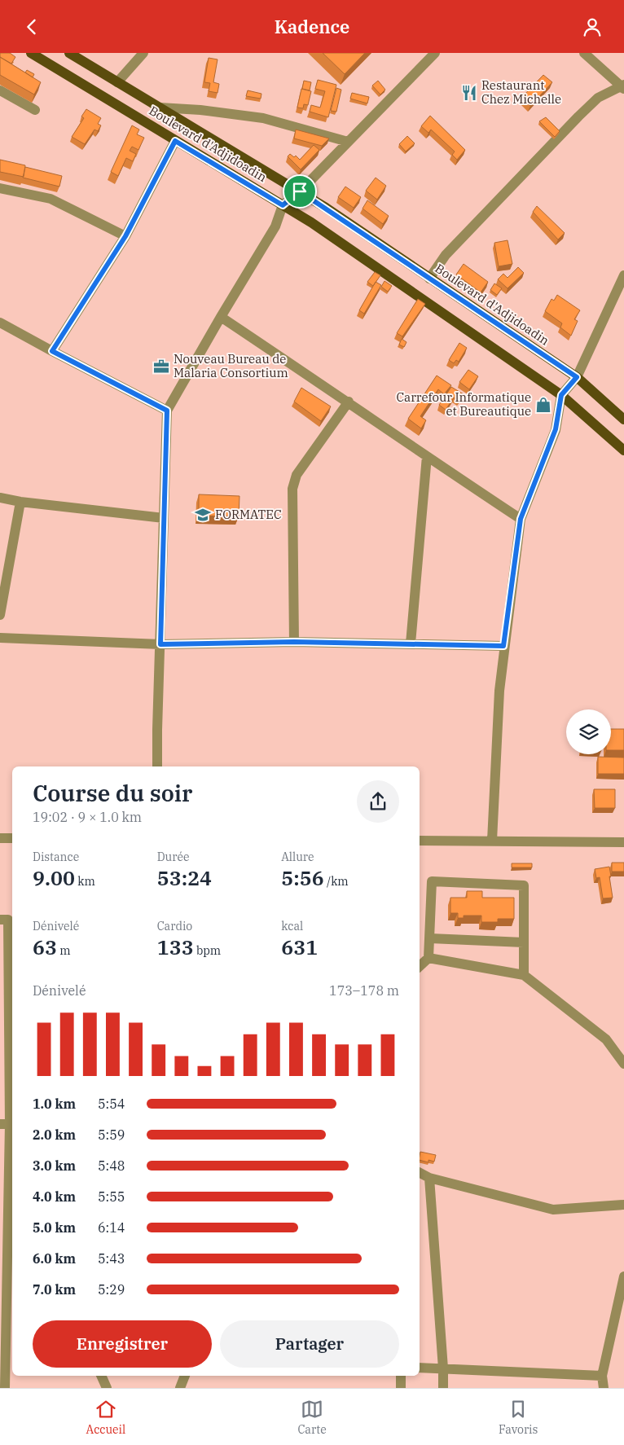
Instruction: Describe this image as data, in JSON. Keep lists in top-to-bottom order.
{
  "streets": {
    "main road": ["Boulevard d'Adjidoadin"]
  },
  "places": {
    "restaurant": ["Restaurant Chez Michelle"],
    "office": ["Nouveau Bureau de Malaria Consortium"],
    "shop": ["Carrefour Informatique et Bureautique"],
    "school or university": ["FORMATEC"]
  },
  "page": {
    "header": "Kadence",
    "heading": ["Course du soir", "19:02 · 9 × 1.0 km"],
    "stats": [
      ["Distance", "9.00 km"],
      ["Durée", "53:24"],
      ["Allure", "5:56 /km"],
      ["Dénivelé", "63 m"],
      ["Cardio", "133 bpm"],
      ["kcal", "631"]
    ],
    "chart": ["Dénivelé", "173–178 m"],
    "list": [
      {
        "name": "1.0 km",
        "note": "5:54"
      },
      {
        "name": "2.0 km",
        "note": "5:59"
      },
      {
        "name": "3.0 km",
        "note": "5:48"
      },
      {
        "name": "4.0 km",
        "note": "5:55"
      },
      {
        "name": "5.0 km",
        "note": "6:14"
      },
      {
        "name": "6.0 km",
        "note": "5:43"
      },
      {
        "name": "7.0 km",
        "note": "5:29"
      }
    ],
    "buttons": ["Enregistrer", "Partager"],
    "tabs": ["Accueil", "Carte", "Favoris"]
  }
}
